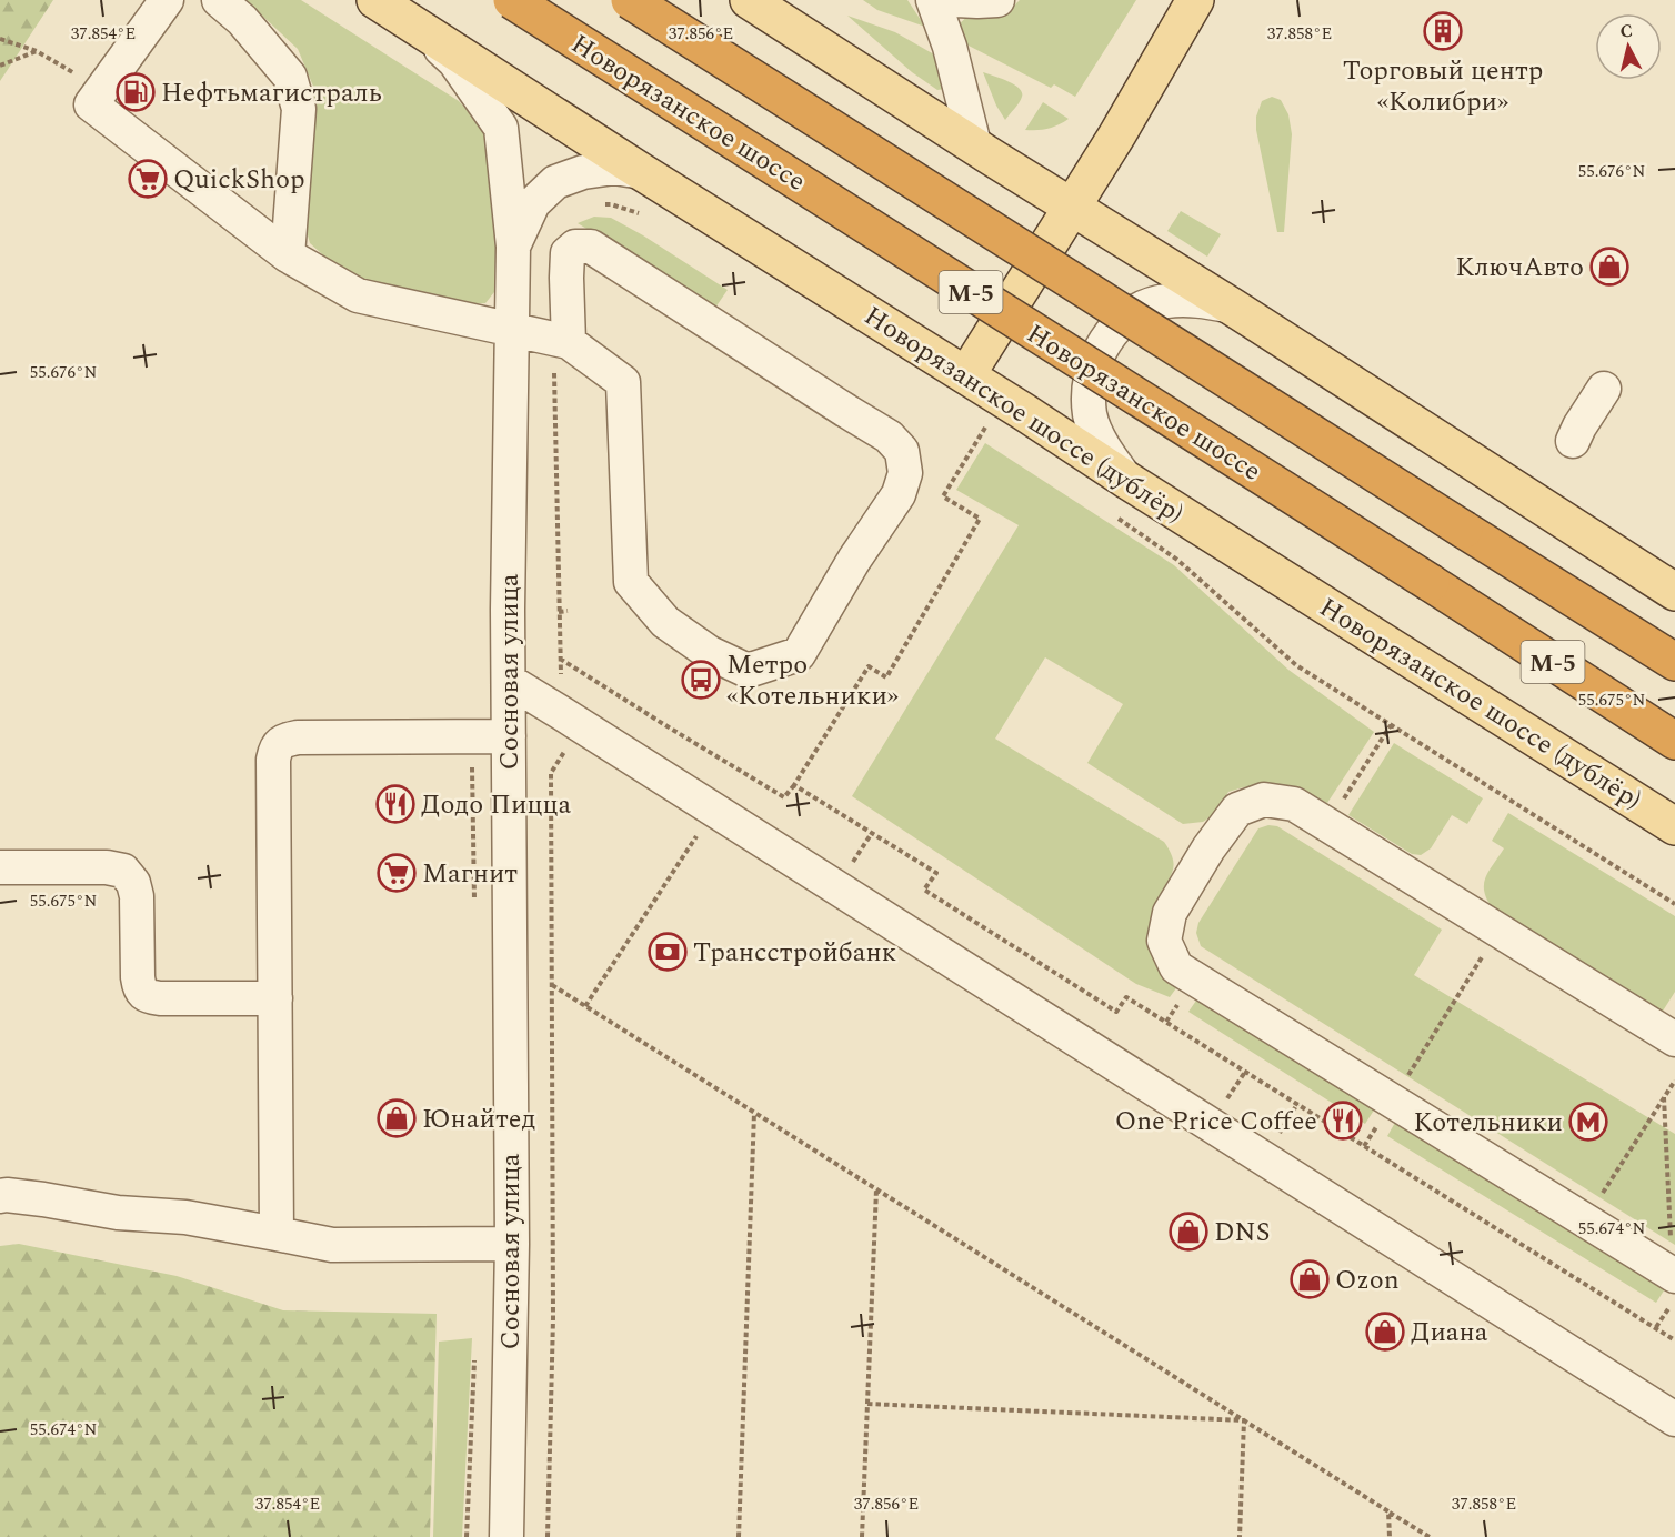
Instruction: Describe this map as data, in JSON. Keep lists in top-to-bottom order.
{
  "streets": {
    "highway": ["Новорязанское шоссе", "М-5"],
    "main road": ["Новорязанское шоссе (дублёр)"],
    "street": ["Сосновая улица"]
  },
  "crossings": [
    ["Новорязанское шоссе (дублёр)", "Сосновая улица"]
  ],
  "places": {
    "building": ["Торговый центр «Колибри»"],
    "fuel station": ["Нефтьмагистраль"],
    "supermarket": ["QuickShop", "Магнит"],
    "shop": [
      "КлючАвто",
      "Юнайтед",
      "DNS",
      "Ozon",
      "Диана"
    ],
    "bus stop": ["Метро «Котельники»"],
    "restaurant": ["Додо Пицца", "One Price Coffee"],
    "bank": ["Трансстройбанк"],
    "metro station": ["Котельники"]
  },
  "north": "top",
  "coordinates": [
    "37.854°E",
    "37.856°E",
    "37.858°E",
    "55.676°N",
    "55.675°N",
    "55.674°N"
  ]
}
